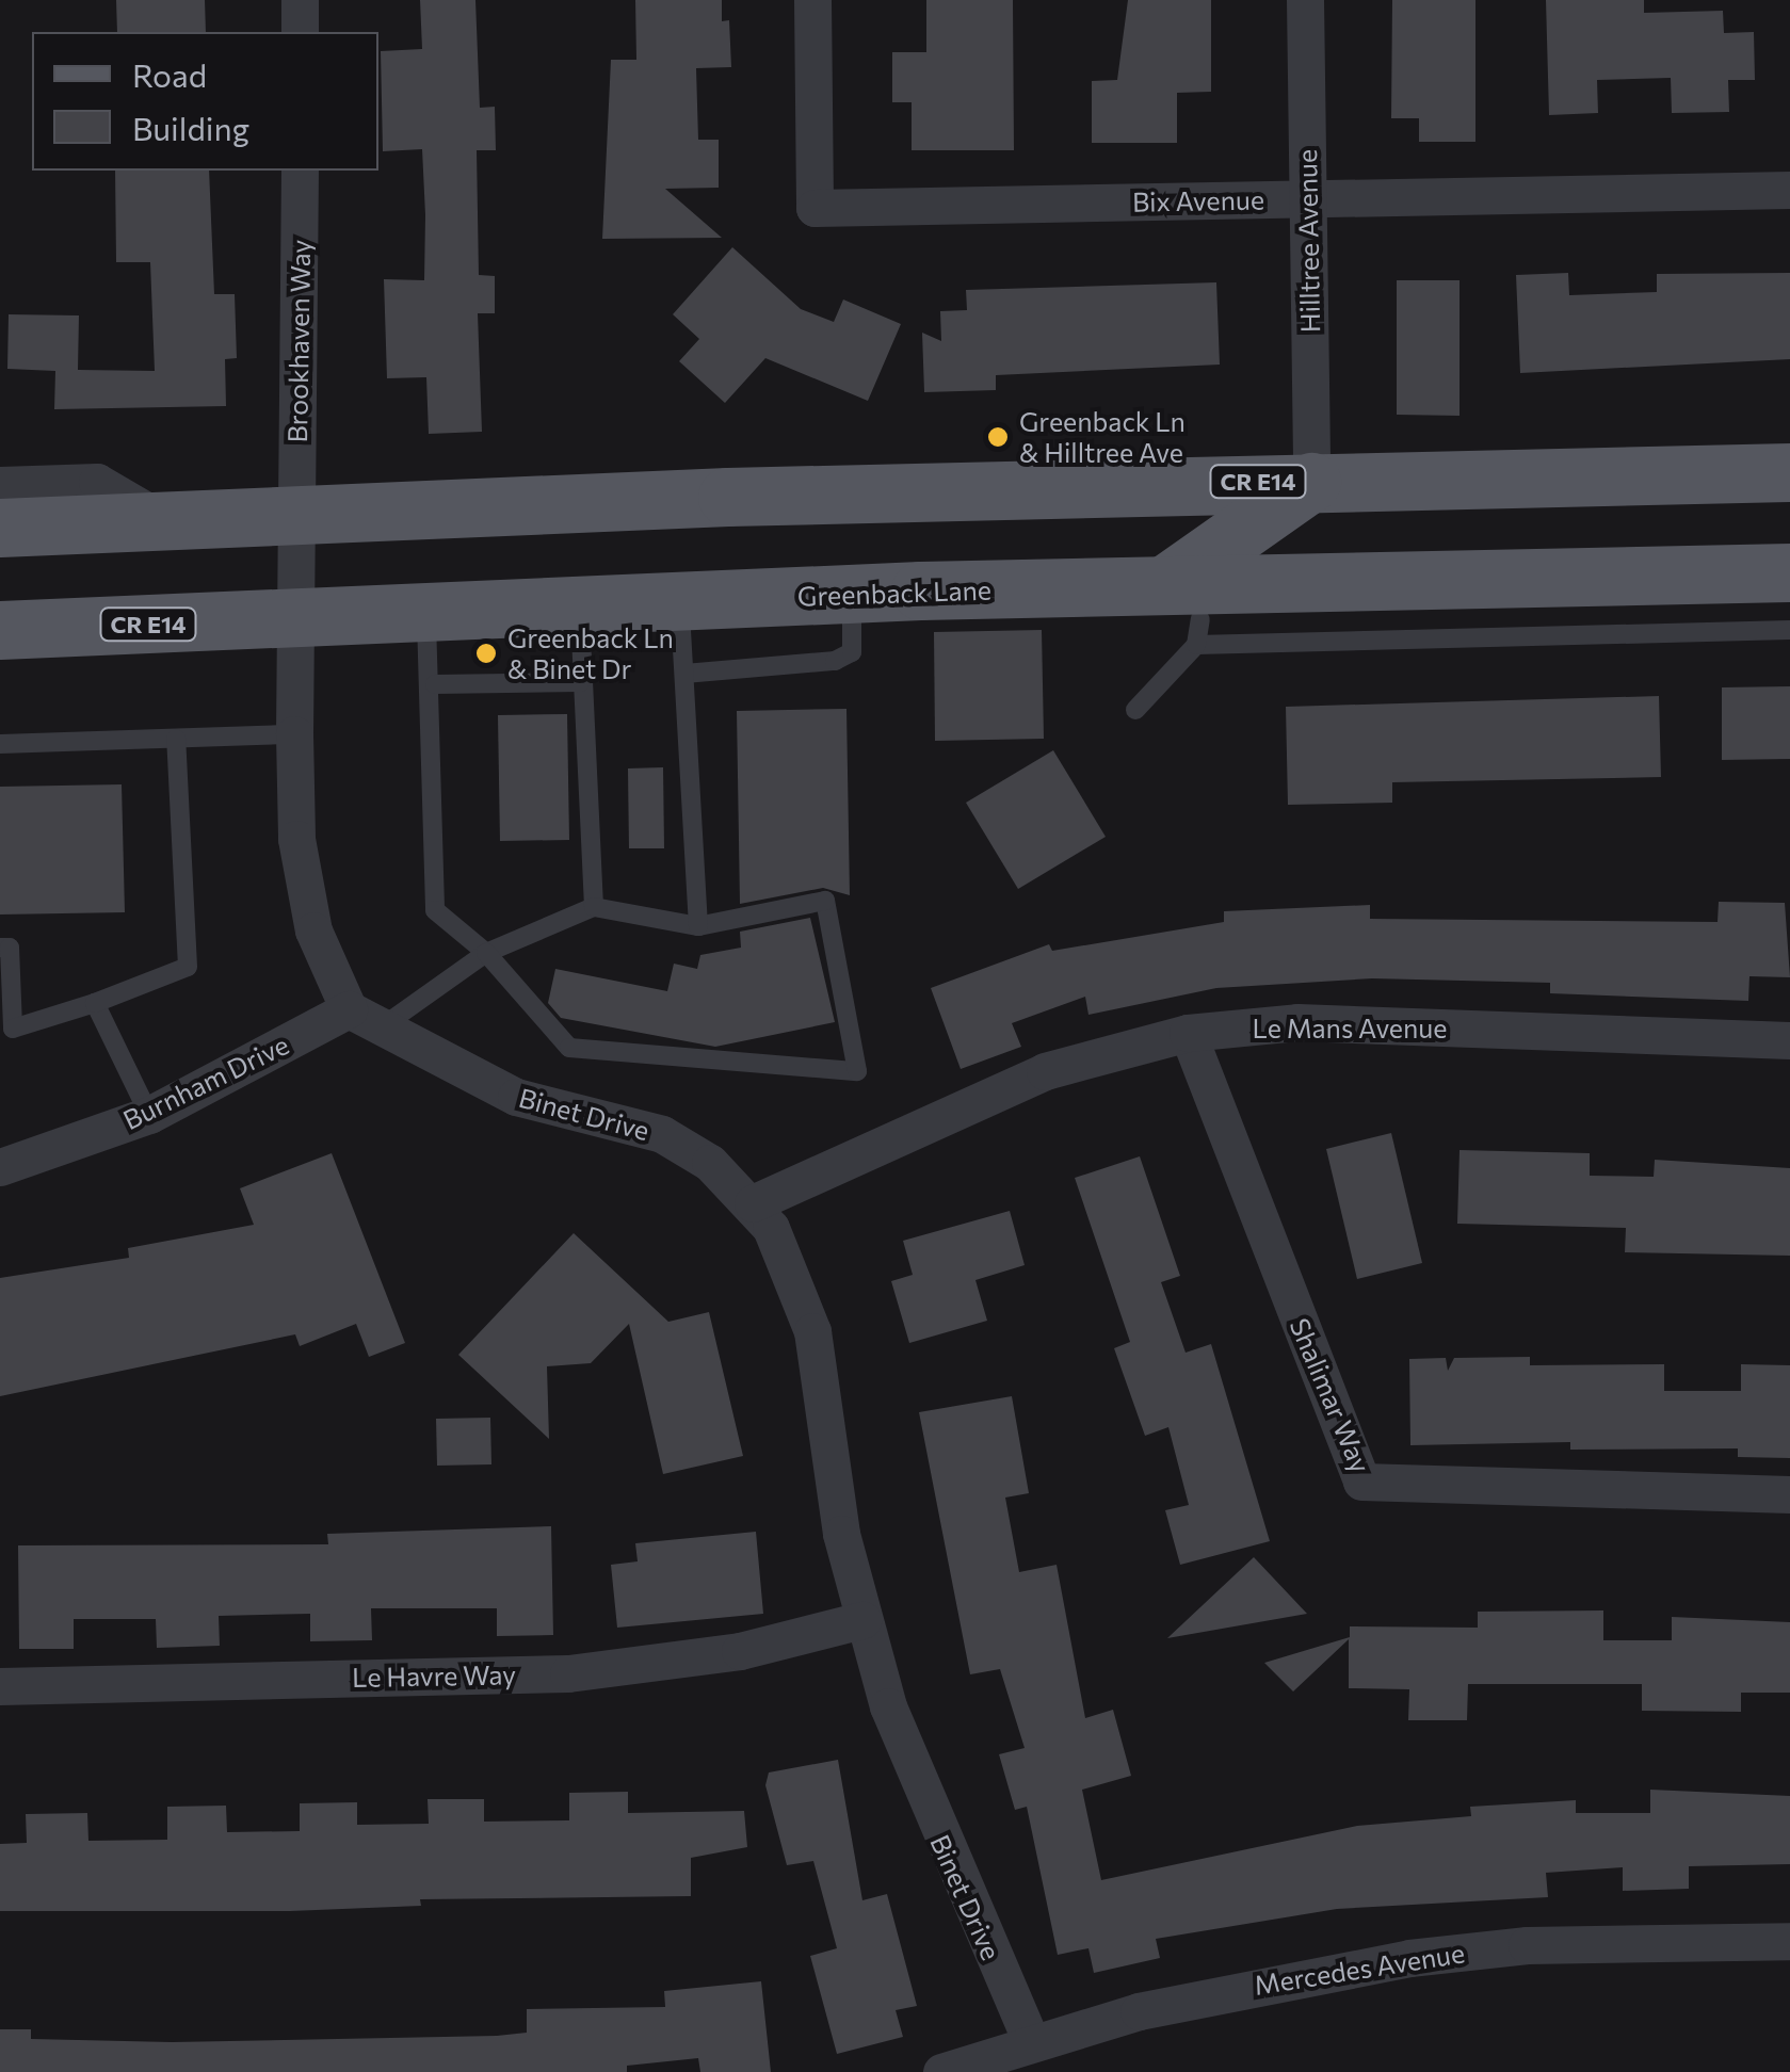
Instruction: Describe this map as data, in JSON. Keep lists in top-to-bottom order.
{
  "streets": {
    "main road": ["CR E14", "Greenback Lane"],
    "street": [
      "Bix Avenue",
      "Hilltree Avenue",
      "Brookhaven Way",
      "Le Mans Avenue",
      "Burnham Drive",
      "Binet Drive",
      "Shalimar Way",
      "Le Havre Way",
      "Mercedes Avenue"
    ]
  },
  "crossings": [
    ["Bix Avenue", "Hilltree Avenue"],
    ["Hilltree Avenue", "CR E14"],
    ["Brookhaven Way", "CR E14"],
    ["Le Mans Avenue", "Binet Drive"],
    ["Le Mans Avenue", "Shalimar Way"],
    ["Burnham Drive", "Binet Drive"],
    ["Binet Drive", "Le Havre Way"],
    ["Binet Drive", "Mercedes Avenue"]
  ],
  "places": ["Greenback Ln & Hilltree Ave", "Greenback Ln & Binet Dr"],
  "legend": ["Road", "Building"]
}
